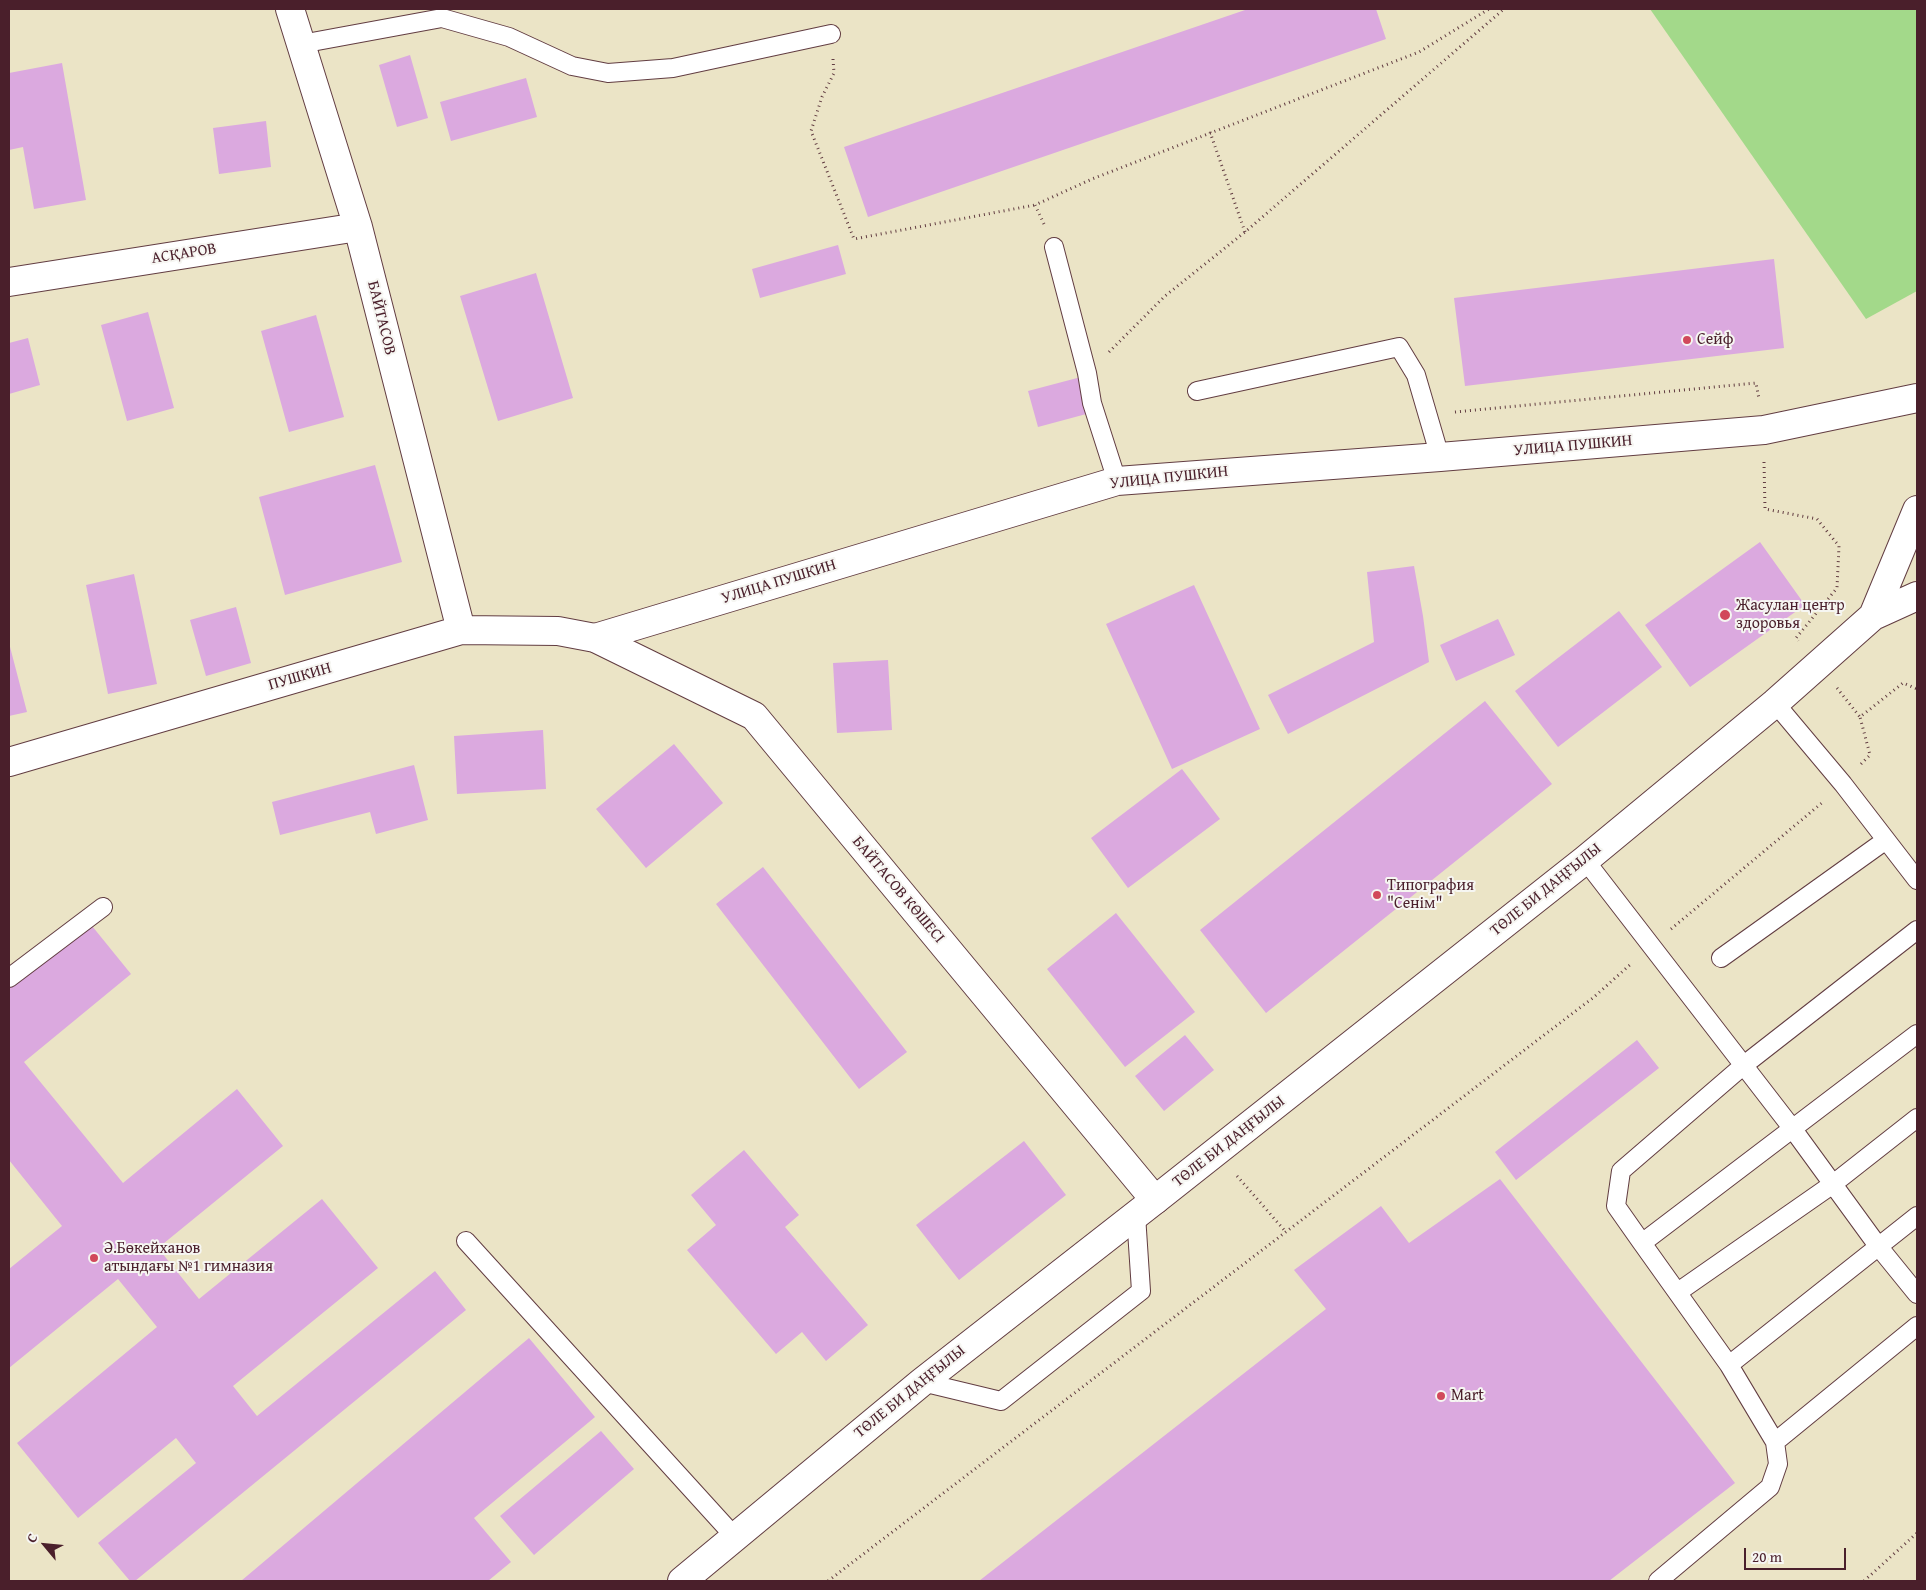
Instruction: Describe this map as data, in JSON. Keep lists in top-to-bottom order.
{
  "streets": {
    "street": [
      "АСҚАРОВ",
      "БАЙТАСОВ",
      "УЛИЦА ПУШКИН",
      "ПУШКИН",
      "БАЙТАСОВ КӨШЕСІ",
      "ТӨЛЕ БИ ДАҢҒЫЛЫ"
    ]
  },
  "crossings": [
    ["АСҚАРОВ", "БАЙТАСОВ"],
    ["БАЙТАСОВ", "ПУШКИН"],
    ["УЛИЦА ПУШКИН", "ПУШКИН"],
    ["УЛИЦА ПУШКИН", "БАЙТАСОВ КӨШЕСІ"],
    ["ПУШКИН", "БАЙТАСОВ КӨШЕСІ"],
    ["БАЙТАСОВ КӨШЕСІ", "ТӨЛЕ БИ ДАҢҒЫЛЫ"]
  ],
  "places": [
    "Сейф",
    "Жасулан центр здоровья",
    "Типография \"Сенім\"",
    "Ә.Бөкейханов атындағы №1 гимназия",
    "Mart"
  ],
  "scale_bar": "20 m",
  "north": "top left"
}
